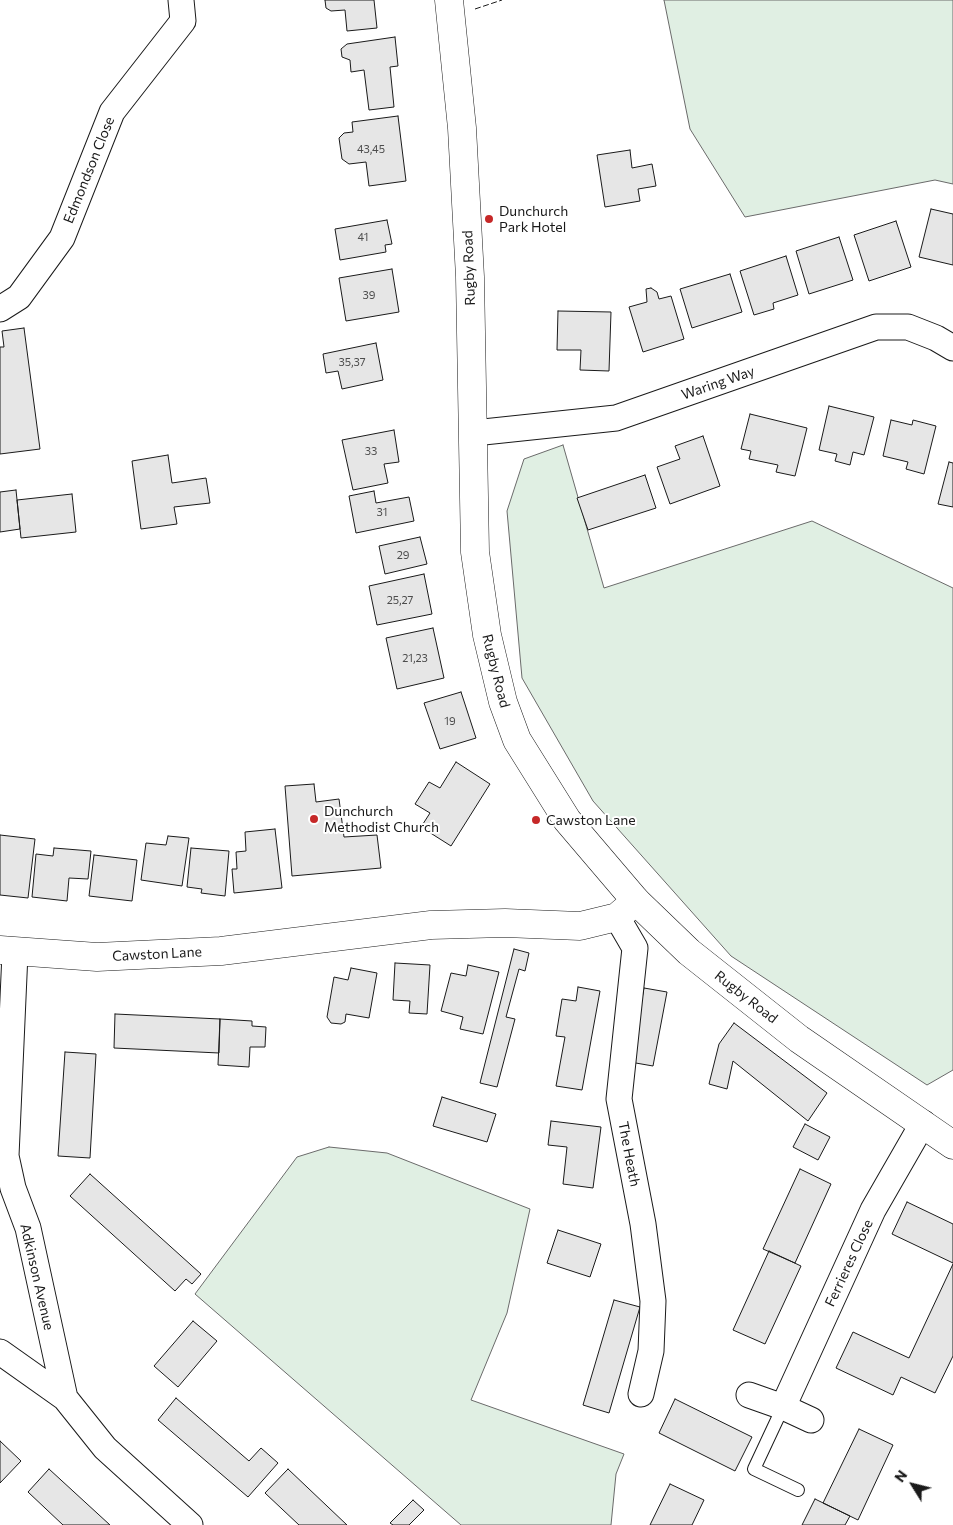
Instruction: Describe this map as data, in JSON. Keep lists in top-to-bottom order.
{
  "streets": {
    "main road": ["Rugby Road", "Cawston Lane"],
    "street": [
      "Edmondson Close",
      "Waring Way",
      "The Heath",
      "Ferrieres Close",
      "Adkinson Avenue"
    ]
  },
  "crossings": [
    ["Rugby Road", "Waring Way"],
    ["Rugby Road", "Cawston Lane"],
    ["Rugby Road", "The Heath"],
    ["Rugby Road", "Ferrieres Close"],
    ["Cawston Lane", "The Heath"],
    ["Cawston Lane", "Adkinson Avenue"]
  ],
  "places": ["Dunchurch Park Hotel", "Dunchurch Methodist Church", "Cawston Lane"],
  "house_numbers": [
    "43,45",
    "41",
    "39",
    "35,37",
    "33",
    "31",
    "29",
    "25,27",
    "21,23",
    "19"
  ],
  "north": "top left"
}
